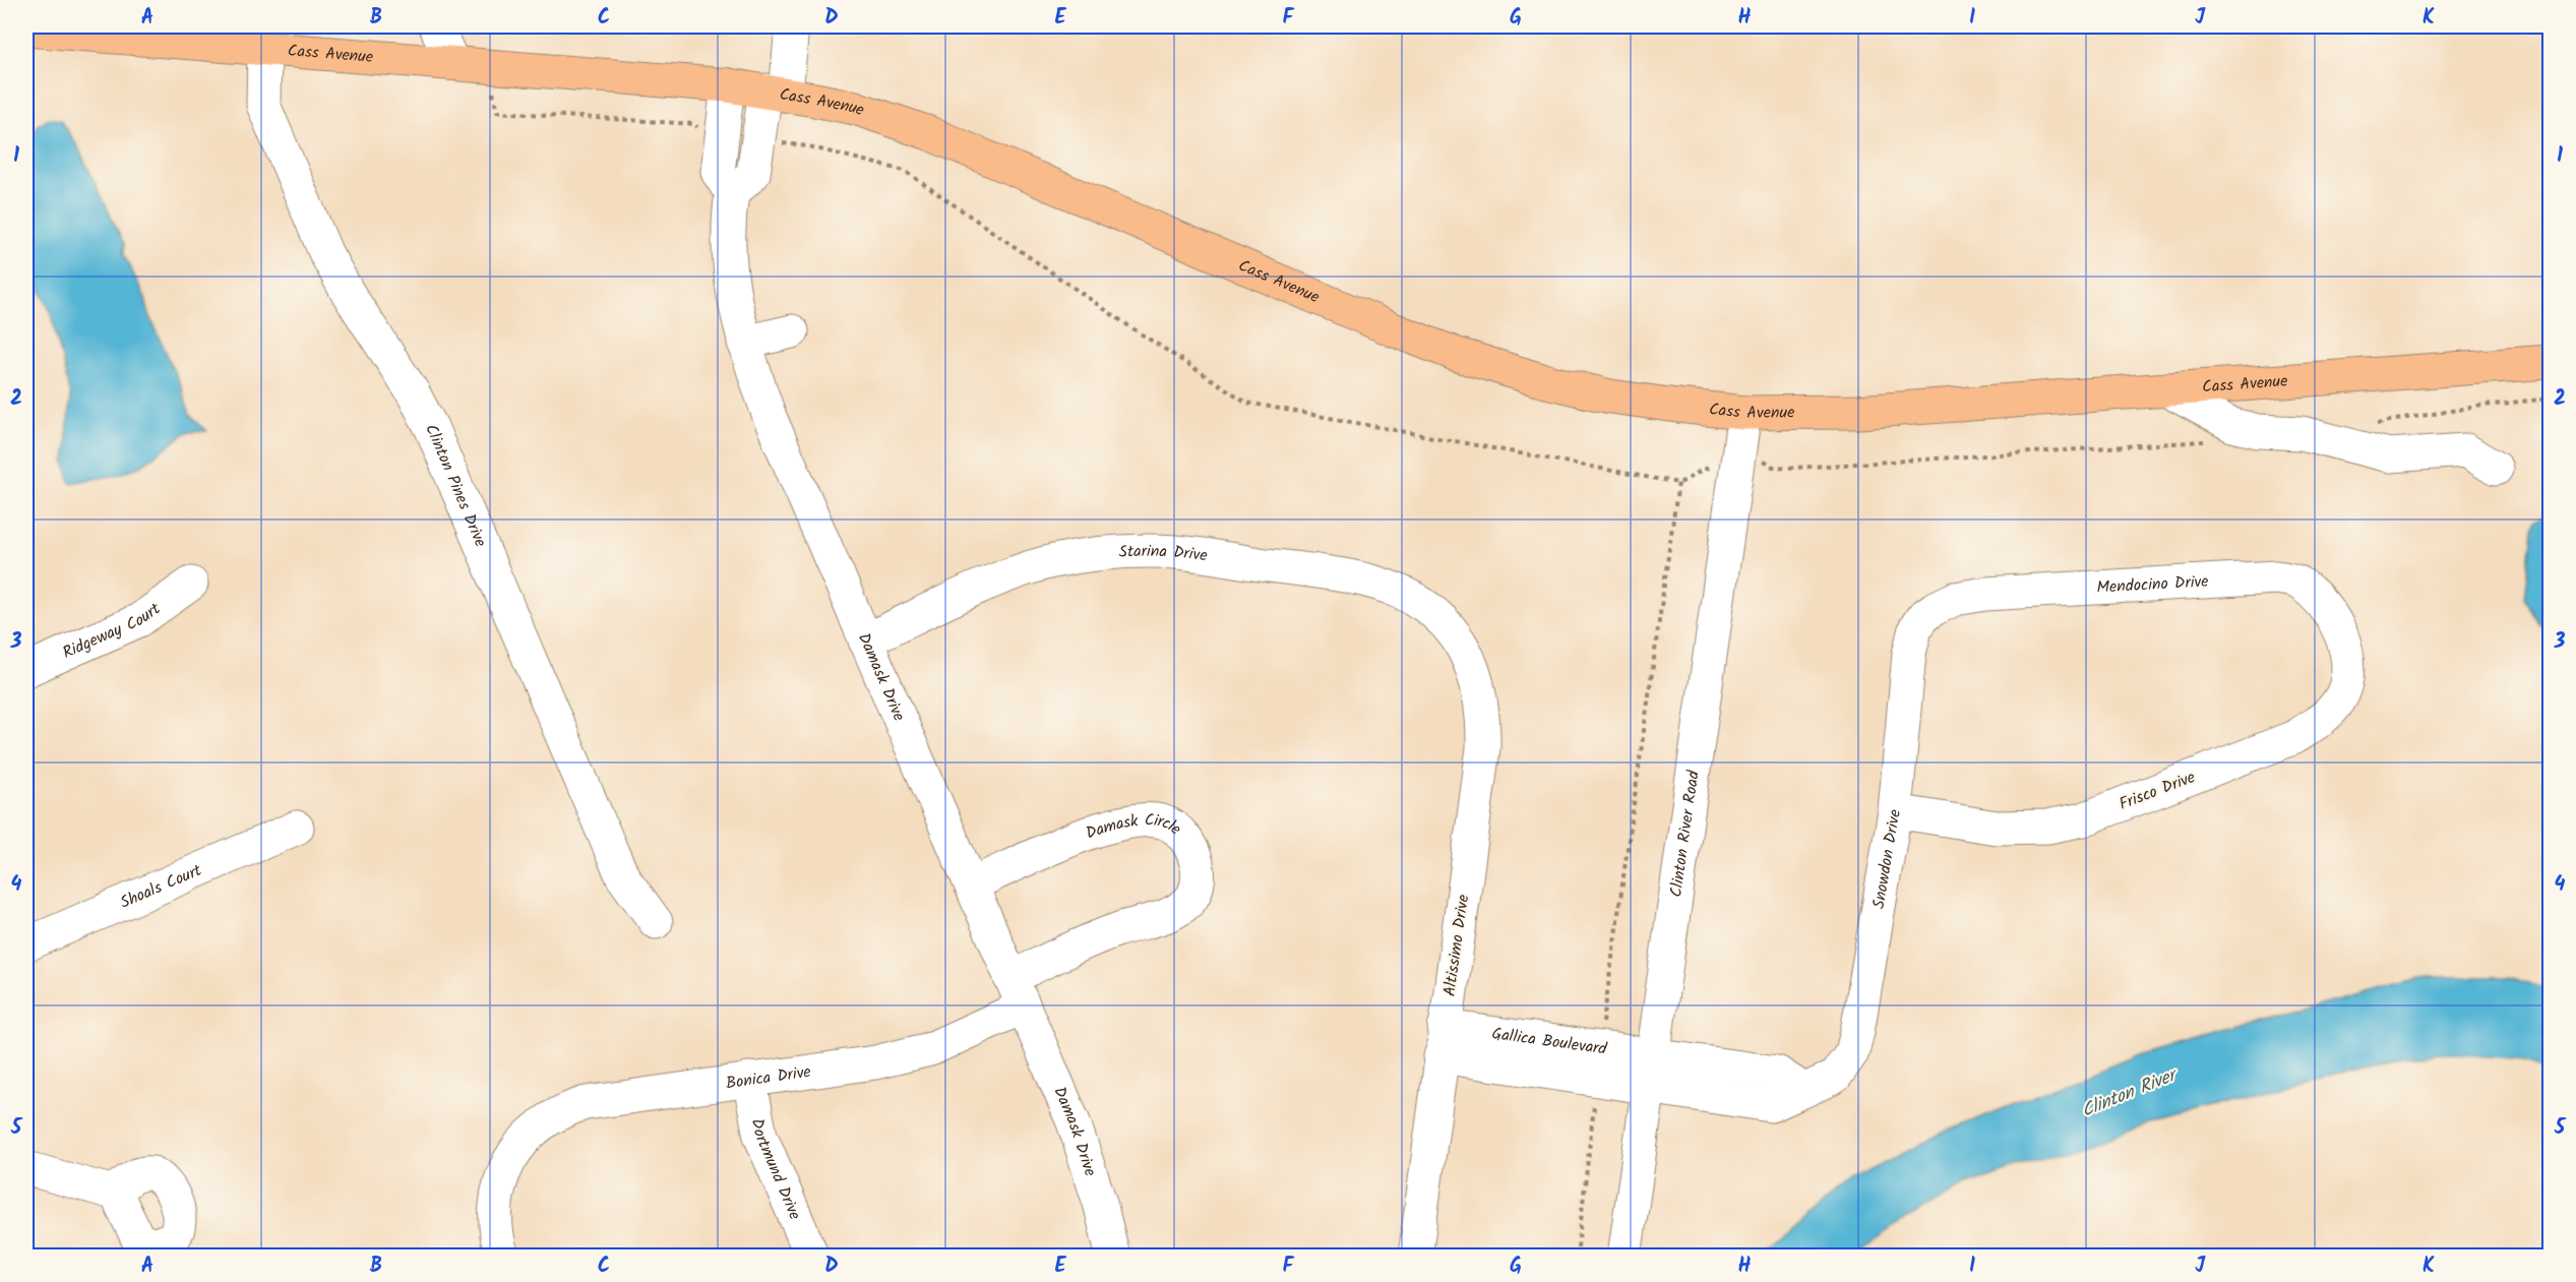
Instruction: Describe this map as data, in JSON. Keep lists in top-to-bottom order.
{
  "streets": {
    "main road": ["Cass Avenue"],
    "street": [
      "Clinton Pines Drive",
      "Starina Drive",
      "Mendocino Drive",
      "Ridgeway Court",
      "Damask Drive",
      "Frisco Drive",
      "Clinton River Road",
      "Damask Circle",
      "Snowdon Drive",
      "Shoals Court",
      "Altissimo Drive",
      "Gallica Boulevard",
      "Bonica Drive",
      "Dortmund Drive"
    ]
  },
  "crossings": [
    ["Cass Avenue", "Clinton Pines Drive"],
    ["Cass Avenue", "Clinton River Road"],
    ["Starina Drive", "Damask Drive"],
    ["Starina Drive", "Altissimo Drive"],
    ["Mendocino Drive", "Frisco Drive"],
    ["Mendocino Drive", "Snowdon Drive"],
    ["Damask Drive", "Damask Circle"],
    ["Damask Drive", "Bonica Drive"],
    ["Frisco Drive", "Snowdon Drive"],
    ["Clinton River Road", "Snowdon Drive"],
    ["Clinton River Road", "Gallica Boulevard"],
    ["Damask Circle", "Bonica Drive"],
    ["Snowdon Drive", "Gallica Boulevard"],
    ["Altissimo Drive", "Gallica Boulevard"],
    ["Bonica Drive", "Dortmund Drive"]
  ],
  "water": ["Clinton River"],
  "grid": {
    "columns": [
      "A",
      "B",
      "C",
      "D",
      "E",
      "F",
      "G",
      "H",
      "I",
      "J",
      "K"
    ],
    "rows": [
      "1",
      "2",
      "3",
      "4",
      "5"
    ]
  }
}
